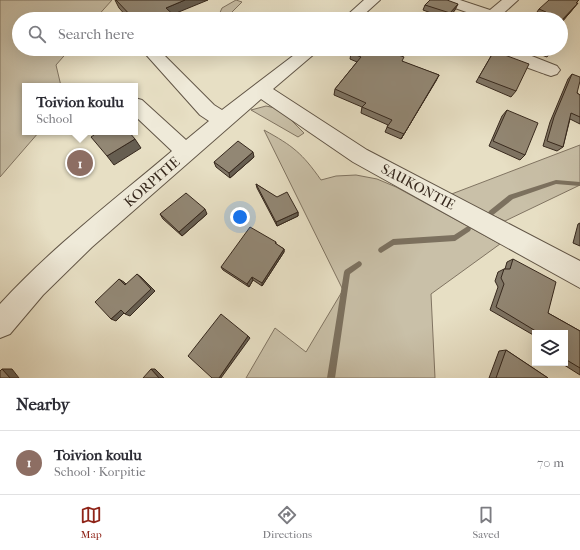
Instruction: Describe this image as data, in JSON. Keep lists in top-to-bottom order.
{
  "streets": {
    "street": ["KORPITIE", "SAUKONTIE"]
  },
  "crossings": [
    ["KORPITIE", "SAUKONTIE"]
  ],
  "page": {
    "search": "Search here",
    "popup": ["Toivion koulu", "School"],
    "pins": "1",
    "heading": "Nearby",
    "list": [
      {
        "mark": "1",
        "name": "Toivion koulu",
        "note": "School · Korpitie",
        "value": "70 m"
      }
    ],
    "nav": ["Map", "Directions", "Saved"]
  }
}
